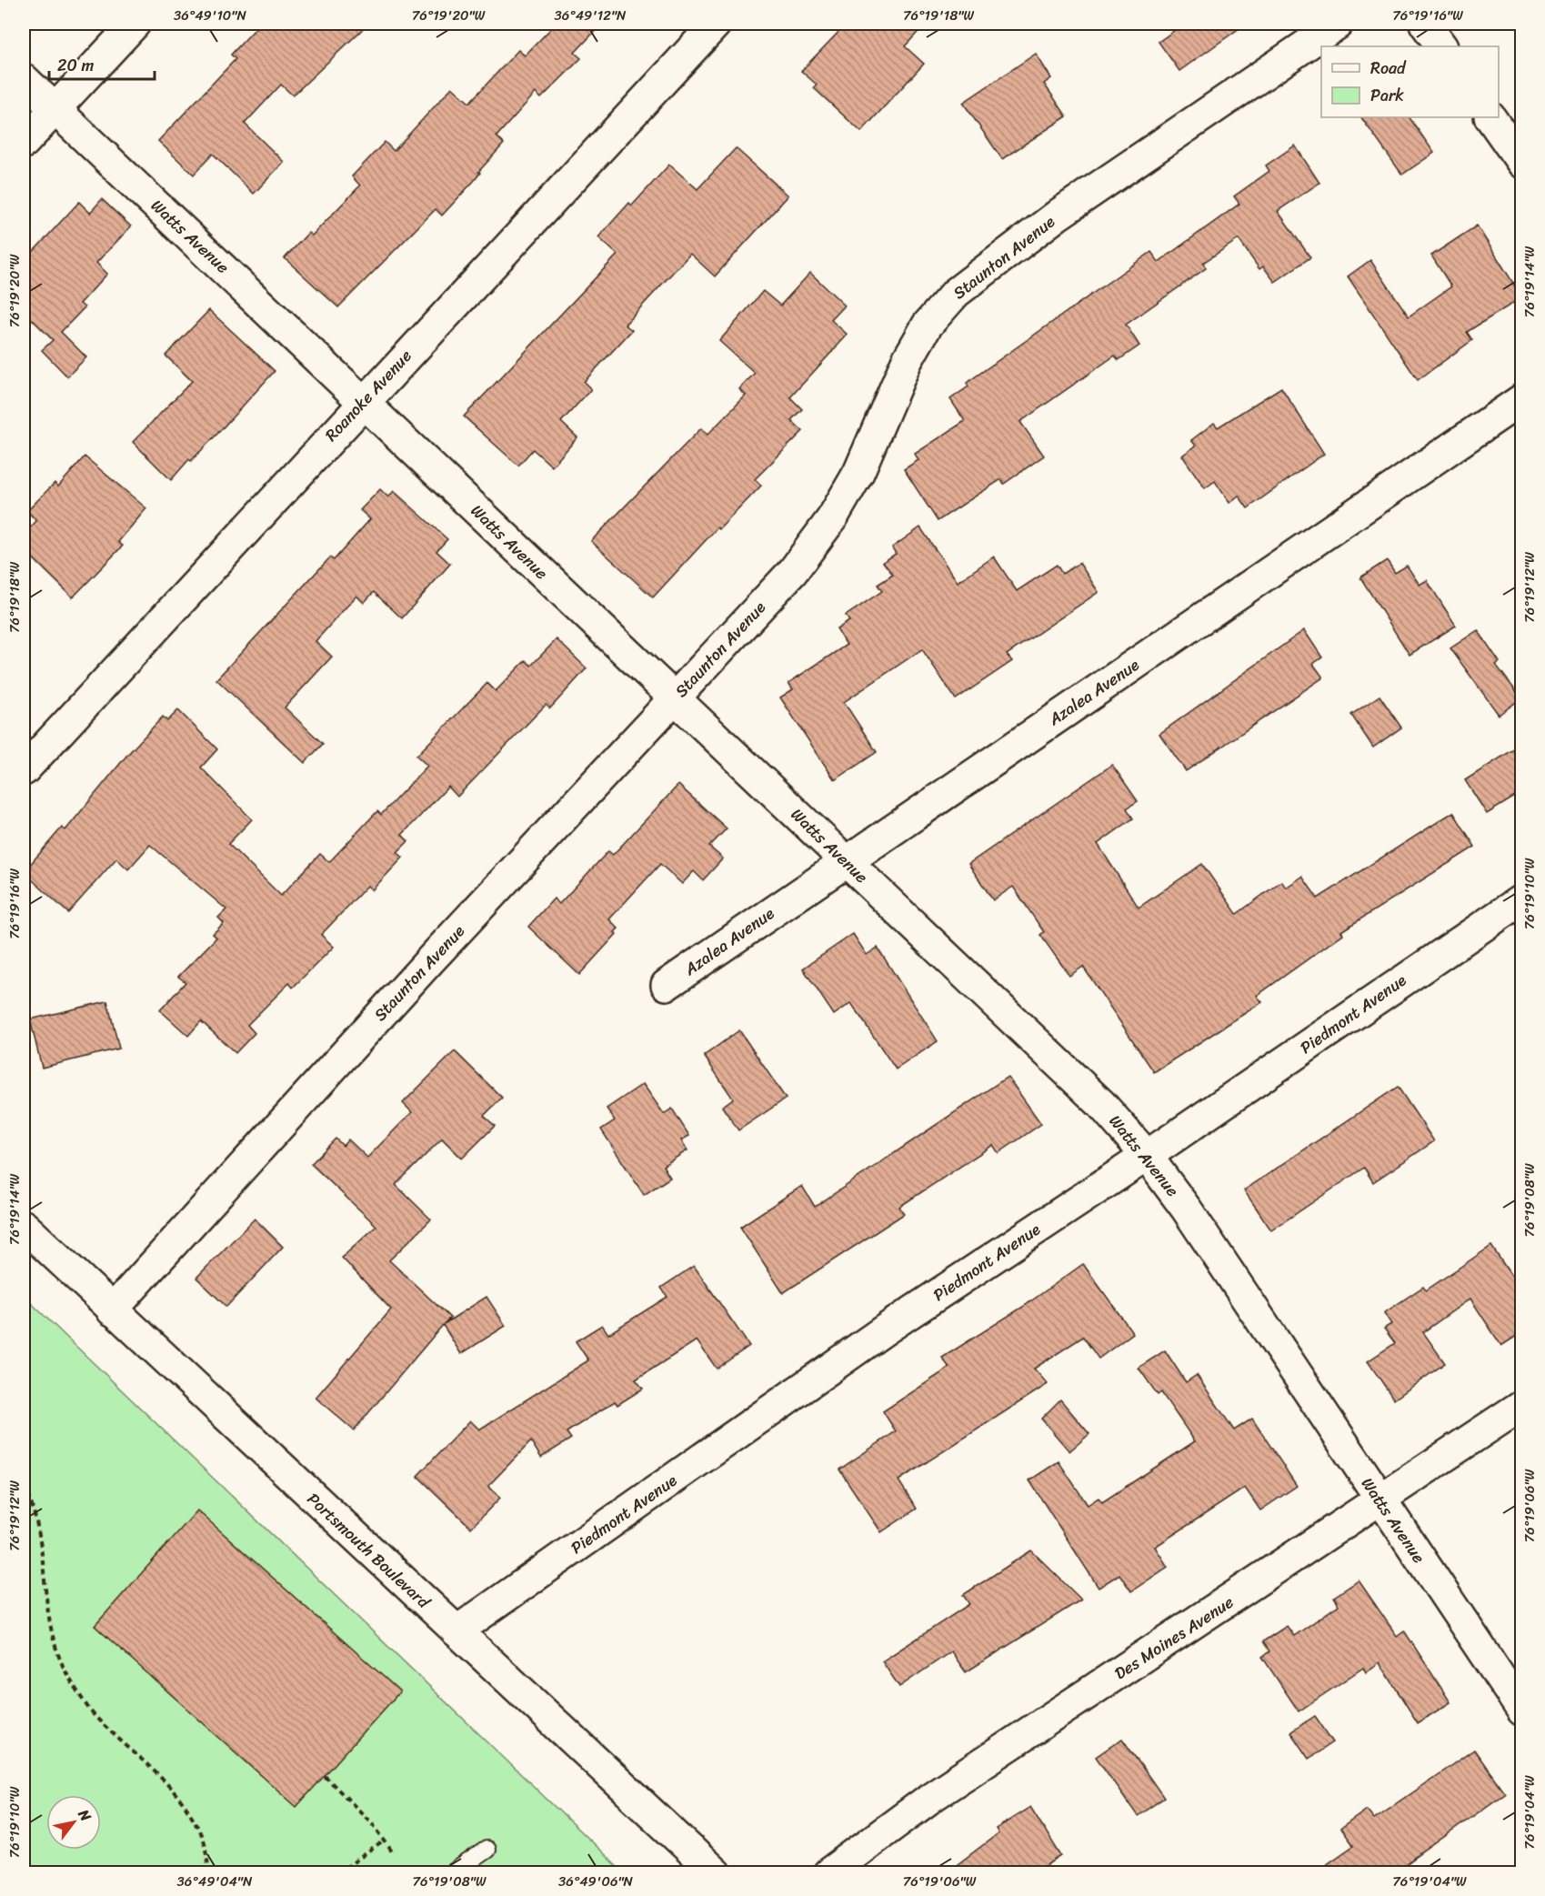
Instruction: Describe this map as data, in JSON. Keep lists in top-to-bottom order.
{
  "streets": {
    "street": [
      "Watts Avenue",
      "Staunton Avenue",
      "Roanoke Avenue",
      "Azalea Avenue",
      "Piedmont Avenue",
      "Portsmouth Boulevard",
      "Des Moines Avenue"
    ]
  },
  "crossings": [
    ["Watts Avenue", "Staunton Avenue"],
    ["Watts Avenue", "Roanoke Avenue"],
    ["Watts Avenue", "Azalea Avenue"],
    ["Watts Avenue", "Piedmont Avenue"],
    ["Watts Avenue", "Des Moines Avenue"],
    ["Staunton Avenue", "Portsmouth Boulevard"],
    ["Piedmont Avenue", "Portsmouth Boulevard"]
  ],
  "legend": ["Road", "Park"],
  "scale_bar": "20 m",
  "north": "top right",
  "coordinates": [
    "36°49'10\"N",
    "76°19'20\"W",
    "36°49'12\"N",
    "76°19'18\"W",
    "76°19'16\"W",
    "76°19'14\"W",
    "76°19'12\"W",
    "76°19'10\"W",
    "76°19'08\"W",
    "76°19'06\"W",
    "76°19'04\"W",
    "36°49'04\"N",
    "36°49'06\"N"
  ]
}
